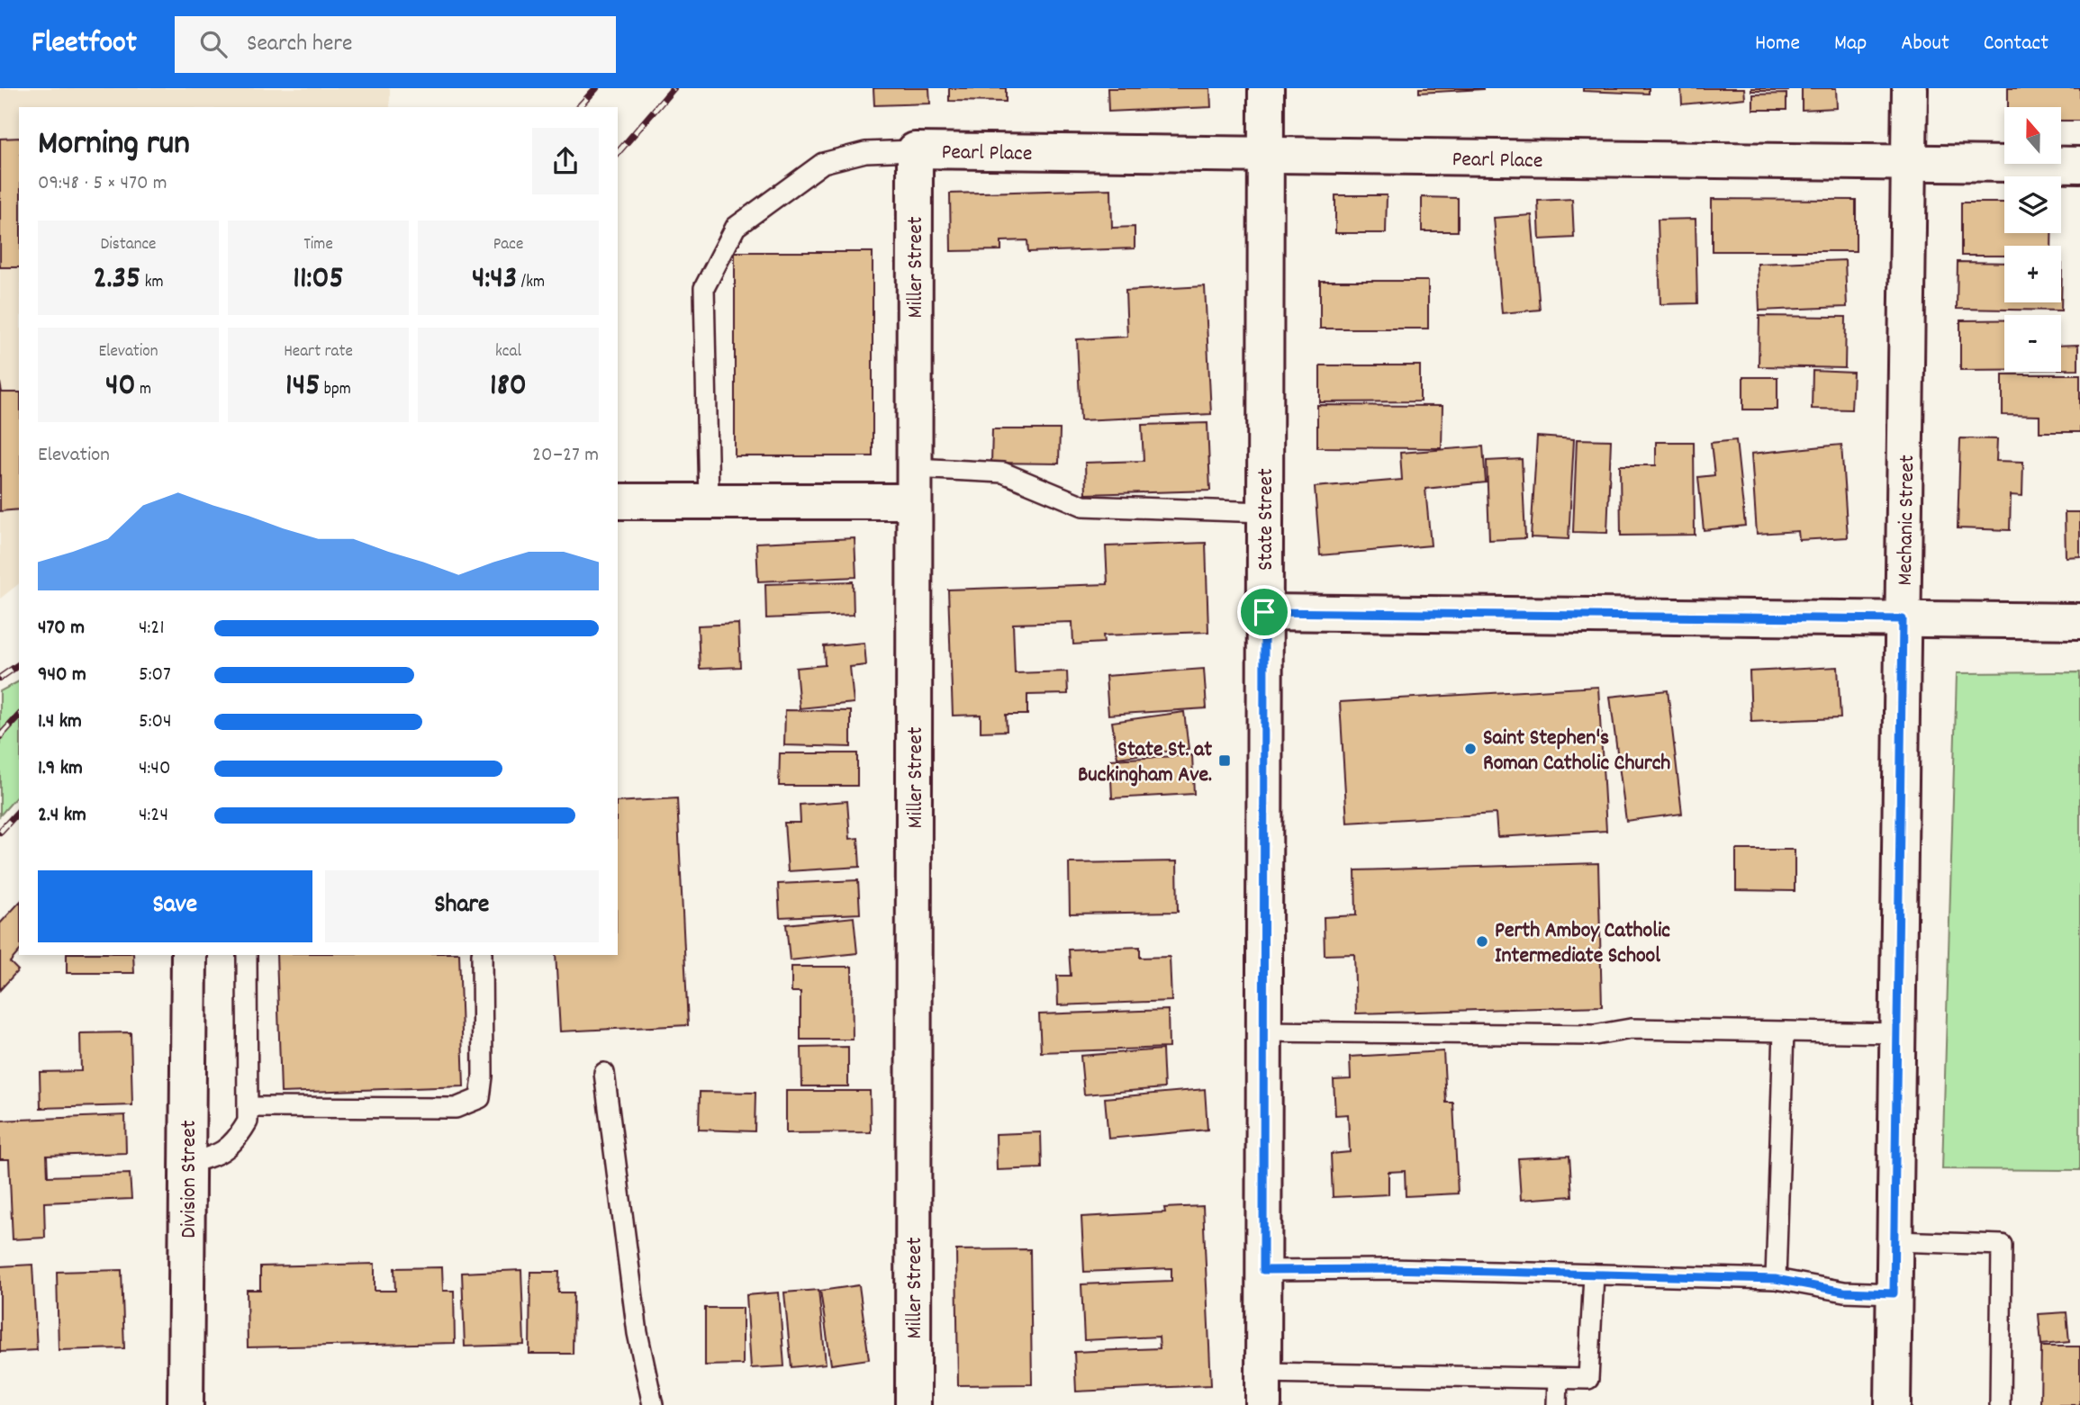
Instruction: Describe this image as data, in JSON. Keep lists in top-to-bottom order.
{
  "streets": {
    "street": [
      "Pearl Place",
      "Miller Street",
      "State Street",
      "Mechanic Street",
      "Division Street"
    ]
  },
  "crossings": [
    ["Pearl Place", "Miller Street"],
    ["Pearl Place", "State Street"],
    ["Pearl Place", "Mechanic Street"]
  ],
  "places": {
    "other": ["Saint Stephen's Roman Catholic Church", "Perth Amboy Catholic Intermediate School"],
    "transit": ["State St. at Buckingham Ave."]
  },
  "north": "top",
  "page": {
    "header": "Fleetfoot",
    "search": "Search here",
    "nav": [
      "Home",
      "Map",
      "About",
      "Contact"
    ],
    "map_buttons": ["+", "−"],
    "heading": ["Morning run", "09:48 · 5 × 470 m"],
    "stats": [
      ["Distance", "2.35 km"],
      ["Time", "11:05"],
      ["Pace", "4:43 /km"],
      ["Elevation", "40 m"],
      ["Heart rate", "145 bpm"],
      ["kcal", "180"]
    ],
    "chart": ["Elevation", "20–27 m"],
    "list": [
      {
        "name": "470 m",
        "note": "4:21"
      },
      {
        "name": "940 m",
        "note": "5:07"
      },
      {
        "name": "1.4 km",
        "note": "5:04"
      },
      {
        "name": "1.9 km",
        "note": "4:40"
      },
      {
        "name": "2.4 km",
        "note": "4:24"
      }
    ],
    "buttons": ["Save", "Share"]
  }
}
